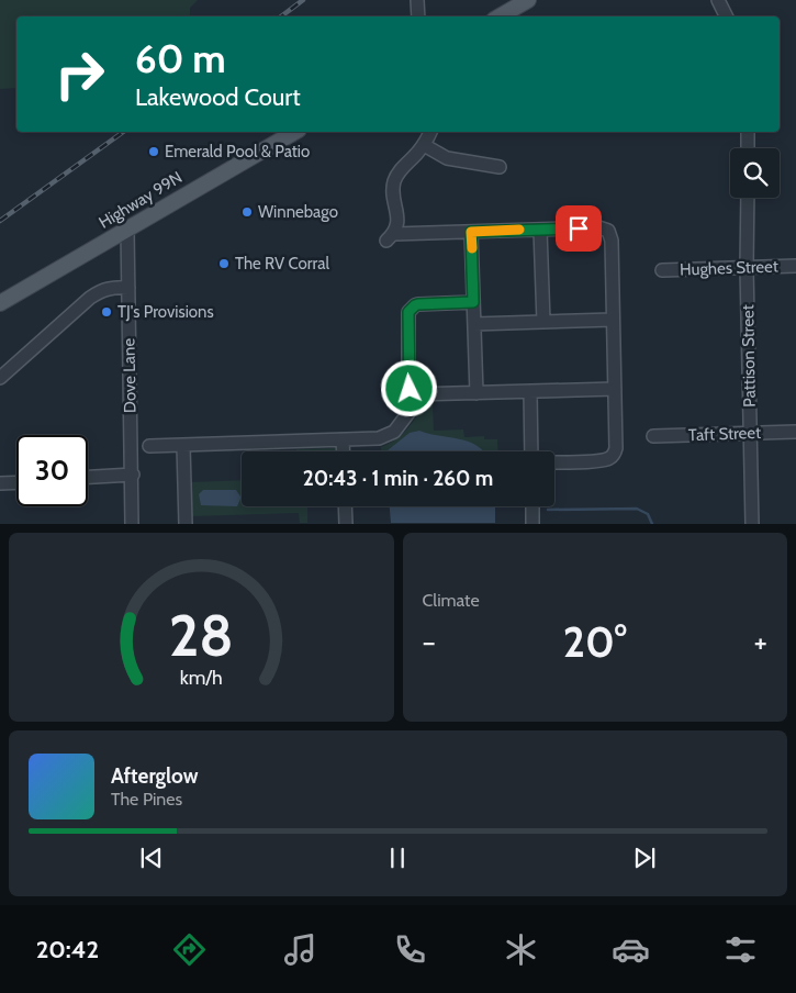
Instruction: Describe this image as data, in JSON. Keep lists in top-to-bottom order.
{
  "streets": {
    "main road": ["Highway 99N"],
    "street": [
      "Hughes Street",
      "Pattison Street",
      "Dove Lane",
      "Taft Street"
    ]
  },
  "crossings": [
    ["Highway 99N", "Dove Lane"],
    ["Hughes Street", "Pattison Street"],
    ["Pattison Street", "Taft Street"]
  ],
  "places": [
    "Emerald Pool & Patio",
    "Winnebago",
    "The RV Corral",
    "TJ's Provisions"
  ],
  "page": {
    "turn": ["60 m", "Lakewood Court"],
    "limit": "30",
    "trip": "20:43 · 1 min · 260 m",
    "tile": "Climate",
    "heat": ["−", "20°", "+"],
    "song": ["Afterglow", "The Pines"],
    "tabs": "20:42",
    "gauge": ["28", "km/h"]
  }
}
